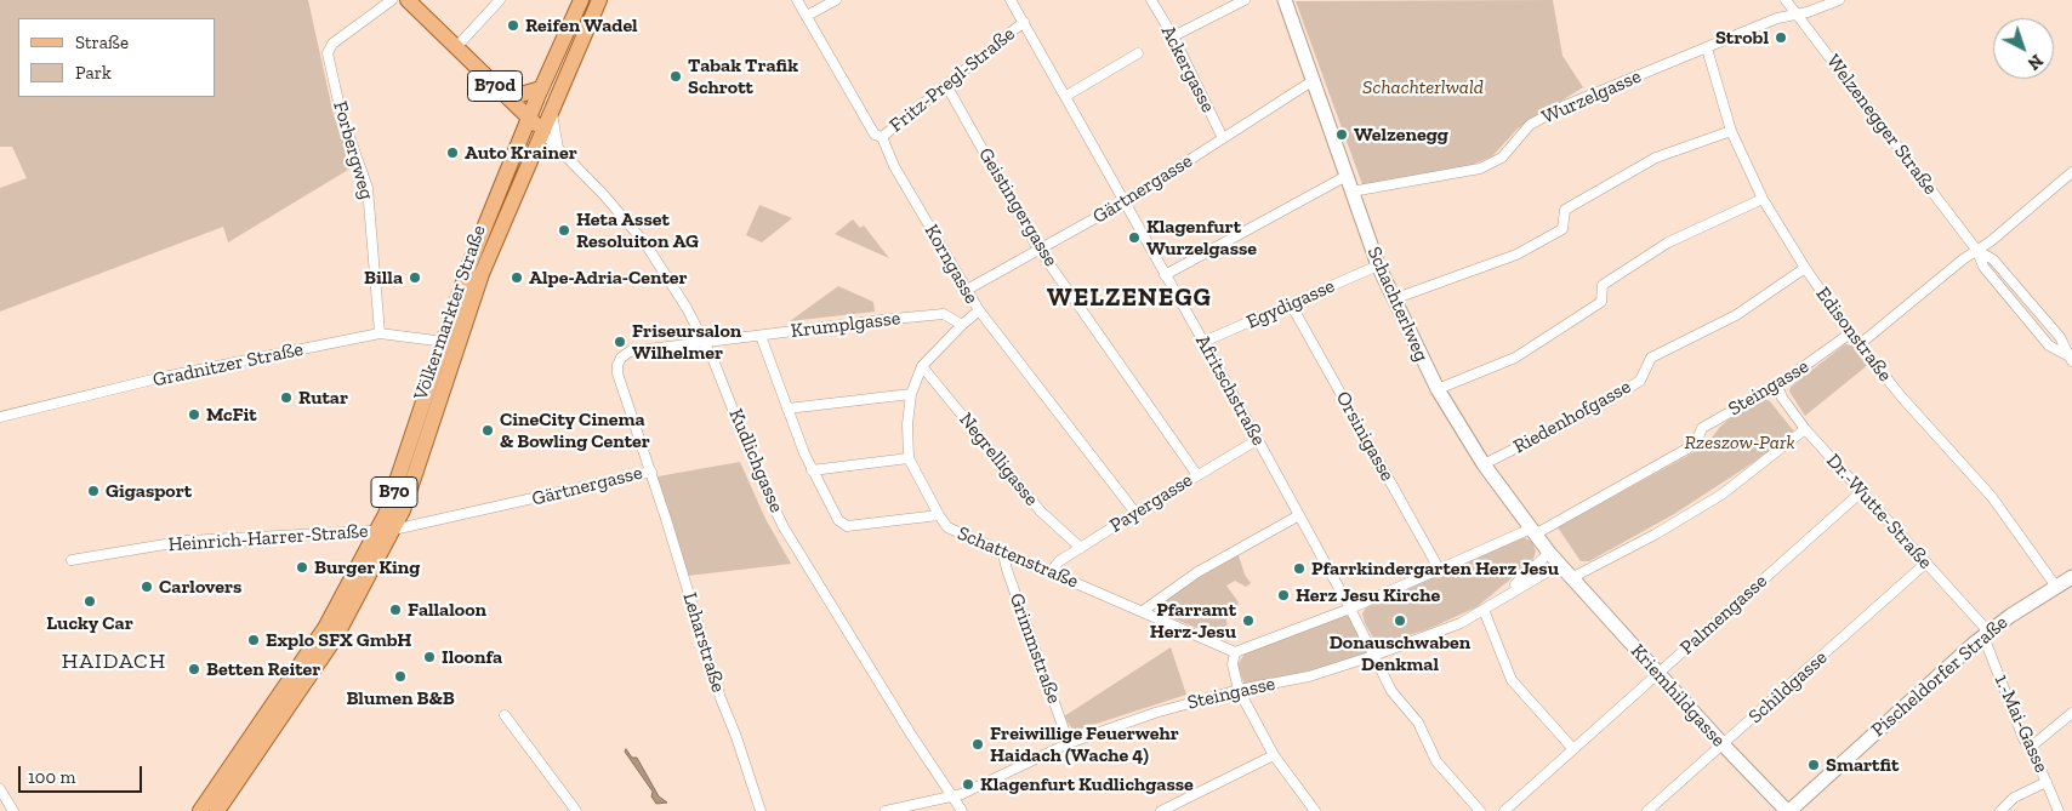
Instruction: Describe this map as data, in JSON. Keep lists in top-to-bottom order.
{
  "streets": {
    "main road": ["B70d", "Völkermarkter Straße", "B70"],
    "street": [
      "Ackergasse",
      "Fritz-Pregl-Straße",
      "Wurzelgasse",
      "Welzenegger Straße",
      "Forbergweg",
      "Gärtnergasse",
      "Geistingergasse",
      "Korngasse",
      "Egydigasse",
      "Schachterlweg",
      "Krumplgasse",
      "Edisonstraße",
      "Gradnitzer Straße",
      "Steingasse",
      "Afritschstraße",
      "Riedenhofgasse",
      "Orsinigasse",
      "Negrelligasse",
      "Kudlichgasse",
      "Payergasse",
      "Dr.-Wutte-Straße",
      "Heinrich-Harrer-Straße",
      "Schattenstraße",
      "Palmengasse",
      "Leharstraße",
      "Grimmstraße",
      "Pischeldorfer Straße",
      "Schildgasse",
      "Kriemhildgasse",
      "1.-Mai-Gasse"
    ]
  },
  "crossings": [
    ["Ackergasse", "Gärtnergasse"],
    ["Fritz-Pregl-Straße", "Geistingergasse"],
    ["Fritz-Pregl-Straße", "Korngasse"],
    ["Fritz-Pregl-Straße", "Afritschstraße"],
    ["B70d", "Kudlichgasse"],
    ["Wurzelgasse", "Welzenegger Straße"],
    ["Wurzelgasse", "Schachterlweg"],
    ["Wurzelgasse", "Edisonstraße"],
    ["Forbergweg", "Gradnitzer Straße"],
    ["Gärtnergasse", "Geistingergasse"],
    ["Gärtnergasse", "Korngasse"],
    ["Gärtnergasse", "Schachterlweg"],
    ["Gärtnergasse", "Völkermarkter Straße"],
    ["Gärtnergasse", "Krumplgasse"],
    ["Gärtnergasse", "Afritschstraße"],
    ["Gärtnergasse", "Kudlichgasse"],
    ["Gärtnergasse", "Heinrich-Harrer-Straße"],
    ["Gärtnergasse", "Leharstraße"],
    ["Geistingergasse", "Payergasse"],
    ["Korngasse", "Payergasse"],
    ["Egydigasse", "Schachterlweg"],
    ["Egydigasse", "Afritschstraße"],
    ["Egydigasse", "Orsinigasse"],
    ["Schachterlweg", "Steingasse"],
    ["Schachterlweg", "Riedenhofgasse"],
    ["Schachterlweg", "Kriemhildgasse"],
    ["Völkermarkter Straße", "Gradnitzer Straße"],
    ["Völkermarkter Straße", "Heinrich-Harrer-Straße"],
    ["Krumplgasse", "Kudlichgasse"],
    ["Krumplgasse", "Schattenstraße"],
    ["Edisonstraße", "Steingasse"],
    ["Edisonstraße", "Riedenhofgasse"],
    ["Edisonstraße", "Pischeldorfer Straße"],
    ["Steingasse", "Afritschstraße"],
    ["Steingasse", "Orsinigasse"],
    ["Steingasse", "Kudlichgasse"],
    ["Steingasse", "Dr.-Wutte-Straße"],
    ["Steingasse", "Schattenstraße"],
    ["Steingasse", "Grimmstraße"],
    ["Afritschstraße", "Payergasse"],
    ["Negrelligasse", "Payergasse"],
    ["Negrelligasse", "Schattenstraße"],
    ["Payergasse", "Schattenstraße"],
    ["Dr.-Wutte-Straße", "Palmengasse"],
    ["Dr.-Wutte-Straße", "Pischeldorfer Straße"],
    ["Dr.-Wutte-Straße", "Schildgasse"],
    ["Dr.-Wutte-Straße", "1.-Mai-Gasse"],
    ["Schattenstraße", "Grimmstraße"],
    ["Palmengasse", "Kriemhildgasse"],
    ["Pischeldorfer Straße", "Kriemhildgasse"],
    ["Pischeldorfer Straße", "1.-Mai-Gasse"],
    ["Schildgasse", "Kriemhildgasse"]
  ],
  "districts": ["WELZENEGG", "HAIDACH"],
  "parks": ["Schachterlwald", "Rzeszow-Park"],
  "places": [
    "Reifen Wadel",
    "Strobl",
    "Tabak Trafik Schrott",
    "Welzenegg",
    "Auto Krainer",
    "Heta Asset Resoluiton AG",
    "Klagenfurt Wurzelgasse",
    "Billa",
    "Alpe-Adria-Center",
    "Friseursalon Wilhelmer",
    "Rutar",
    "McFit",
    "CineCity Cinema & Bowling Center",
    "Gigasport",
    "Burger King",
    "Pfarrkindergarten Herz Jesu",
    "Carlovers",
    "Herz Jesu Kirche",
    "Lucky Car",
    "Fallaloon",
    "Pfarramt Herz-Jesu",
    "Donauschwaben Denkmal",
    "Explo SFX GmbH",
    "Iloonfa",
    "Betten Reiter",
    "Blumen B&B",
    "Freiwillige Feuerwehr Haidach (Wache 4)",
    "Smartfit",
    "Klagenfurt Kudlichgasse"
  ],
  "legend": ["Straße", "Park"],
  "scale_bar": "100 m",
  "north": "bottom right"
}
